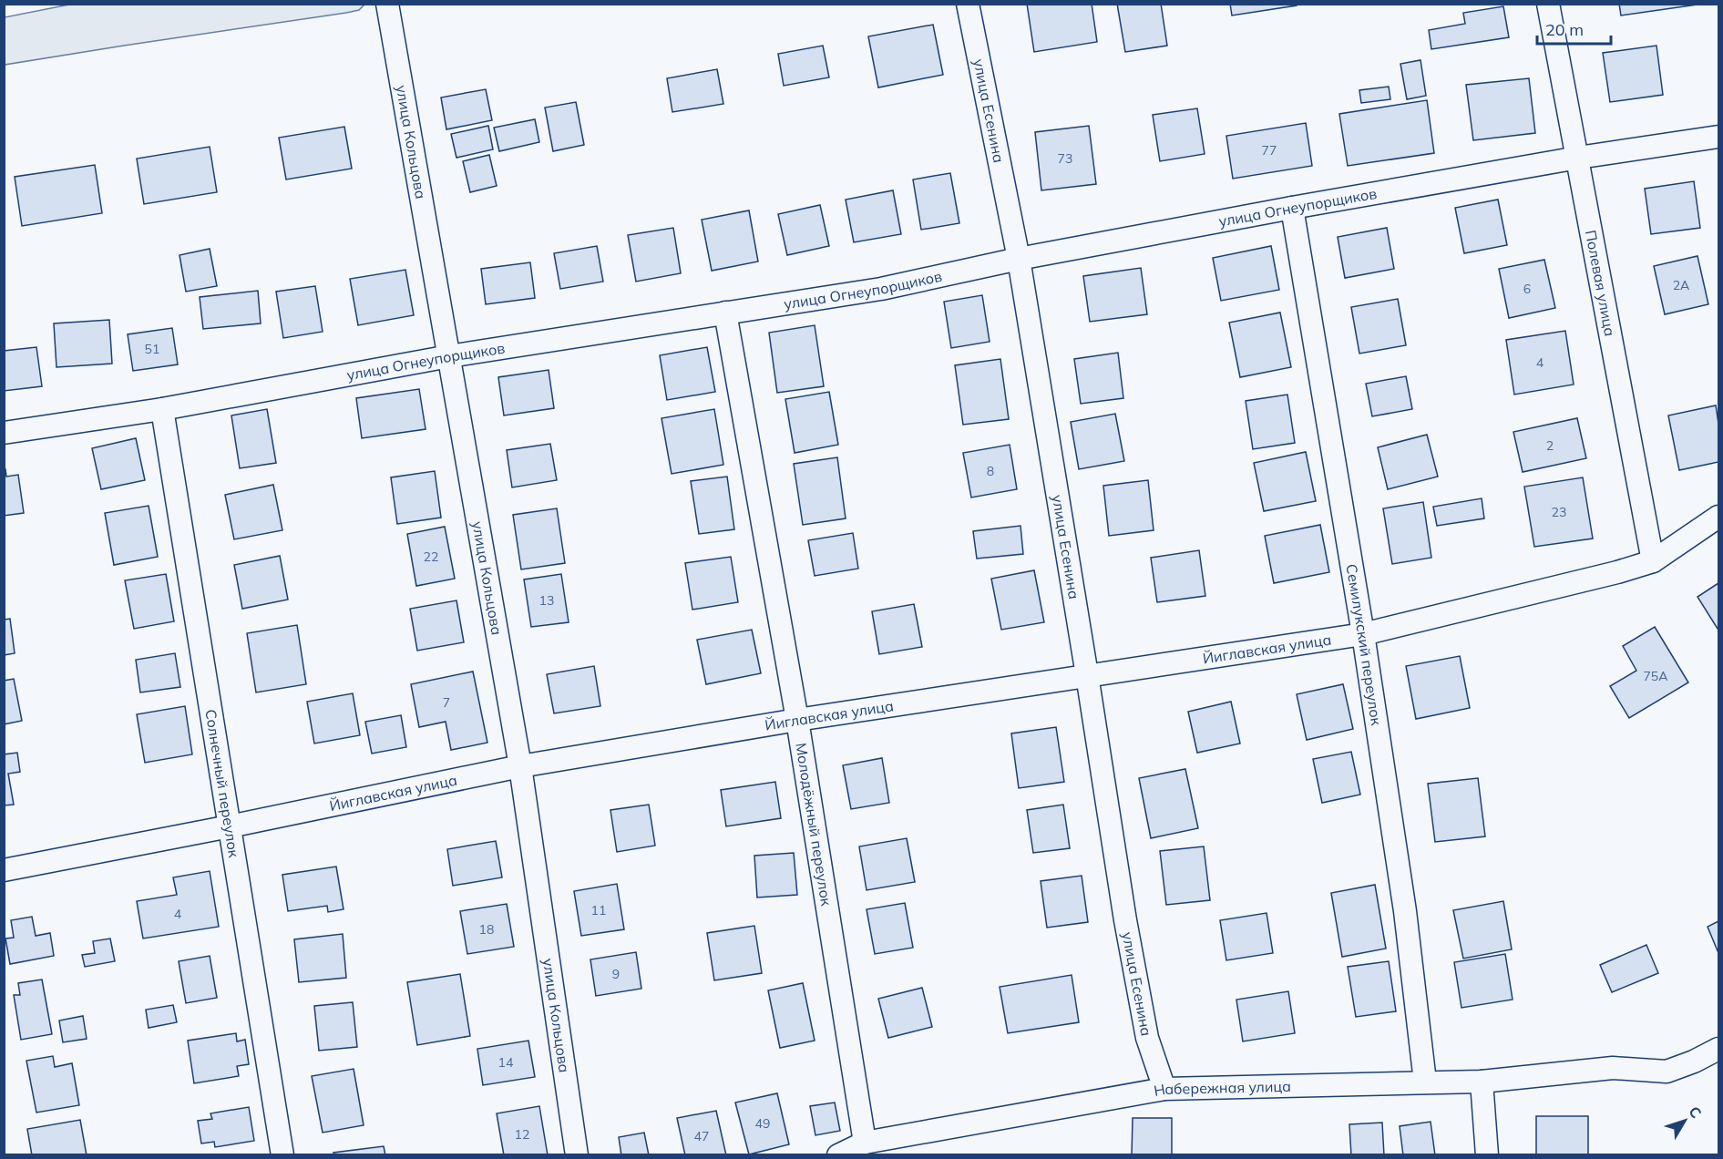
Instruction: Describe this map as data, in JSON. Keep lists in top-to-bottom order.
{
  "streets": {
    "street": [
      "улица Есенина",
      "улица Кольцова",
      "улица Огнеупорщиков",
      "Полевая улица",
      "Семилукский переулок",
      "Йиглавская улица",
      "Солнечный переулок",
      "Молодёжный переулок",
      "Набережная улица"
    ]
  },
  "crossings": [
    ["улица Есенина", "улица Огнеупорщиков"],
    ["улица Есенина", "Йиглавская улица"],
    ["улица Есенина", "Набережная улица"],
    ["улица Кольцова", "улица Огнеупорщиков"],
    ["улица Кольцова", "Йиглавская улица"],
    ["улица Огнеупорщиков", "Полевая улица"],
    ["улица Огнеупорщиков", "Семилукский переулок"],
    ["улица Огнеупорщиков", "Солнечный переулок"],
    ["улица Огнеупорщиков", "Молодёжный переулок"],
    ["Полевая улица", "Йиглавская улица"],
    ["Семилукский переулок", "Йиглавская улица"],
    ["Семилукский переулок", "Набережная улица"],
    ["Йиглавская улица", "Солнечный переулок"],
    ["Йиглавская улица", "Молодёжный переулок"],
    ["Молодёжный переулок", "Набережная улица"]
  ],
  "house_numbers": [
    "77",
    "73",
    "2А",
    "6",
    "51",
    "4",
    "2",
    "8",
    "23",
    "22",
    "13",
    "75А",
    "7",
    "11",
    "4",
    "18",
    "9",
    "14",
    "49",
    "12",
    "47"
  ],
  "scale_bar": "20 m",
  "north": "top right"
}
